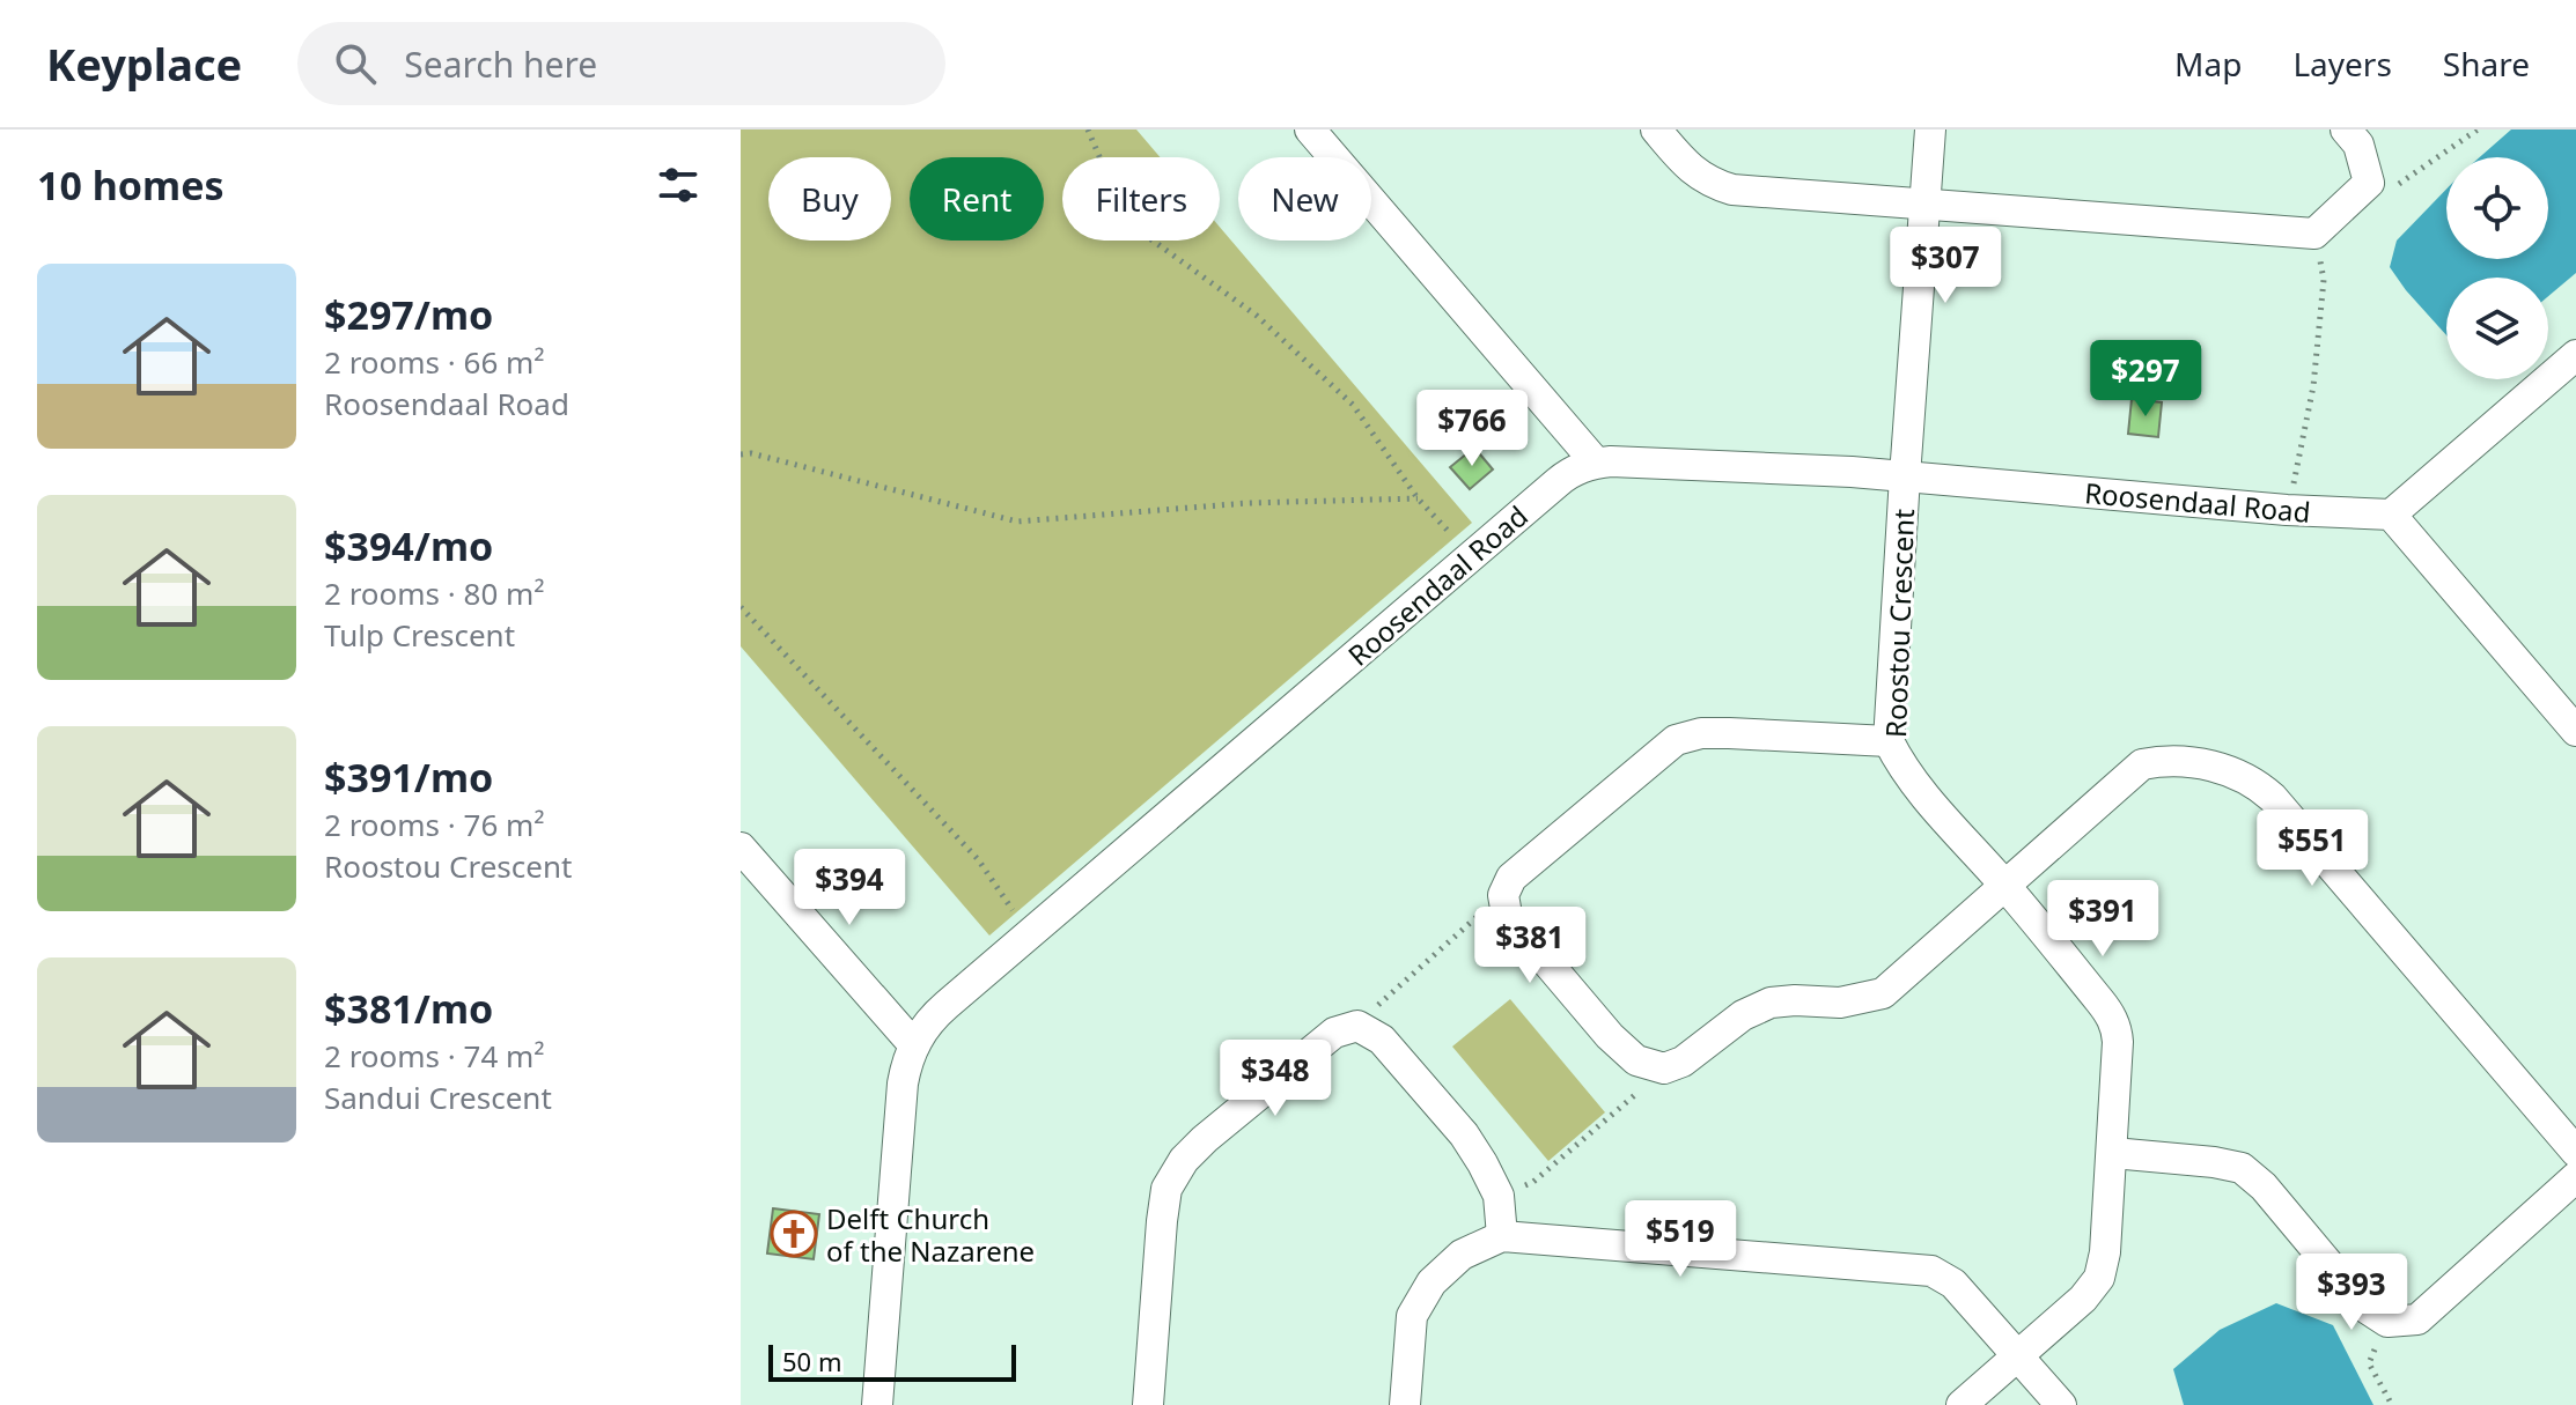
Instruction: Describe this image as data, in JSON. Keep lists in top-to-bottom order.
{
  "streets": {
    "street": ["Roosendaal Road", "Roostou Crescent"]
  },
  "crossings": [
    ["Roosendaal Road", "Roostou Crescent"]
  ],
  "places": {
    "church": ["Delft Church of the Nazarene"]
  },
  "scale_bar": "50 m",
  "page": {
    "header": "Keyplace",
    "search": "Search here",
    "nav": ["Map", "Layers", "Share"],
    "heading": "10 homes",
    "chip": [
      "Buy",
      "Rent",
      "Filters",
      "New"
    ],
    "price": [
      "$307",
      "$297",
      "$766",
      "$551",
      "$394",
      "$391",
      "$381",
      "$348",
      "$519",
      "$393"
    ],
    "list": [
      {
        "name": "$297/mo",
        "note": "2 rooms · 66 m² · Roosendaal Road"
      },
      {
        "name": "$394/mo",
        "note": "2 rooms · 80 m² · Tulp Crescent"
      },
      {
        "name": "$391/mo",
        "note": "2 rooms · 76 m² · Roostou Crescent"
      },
      {
        "name": "$381/mo",
        "note": "2 rooms · 74 m² · Sandui Crescent"
      }
    ],
    "scale": "50 m"
  }
}
